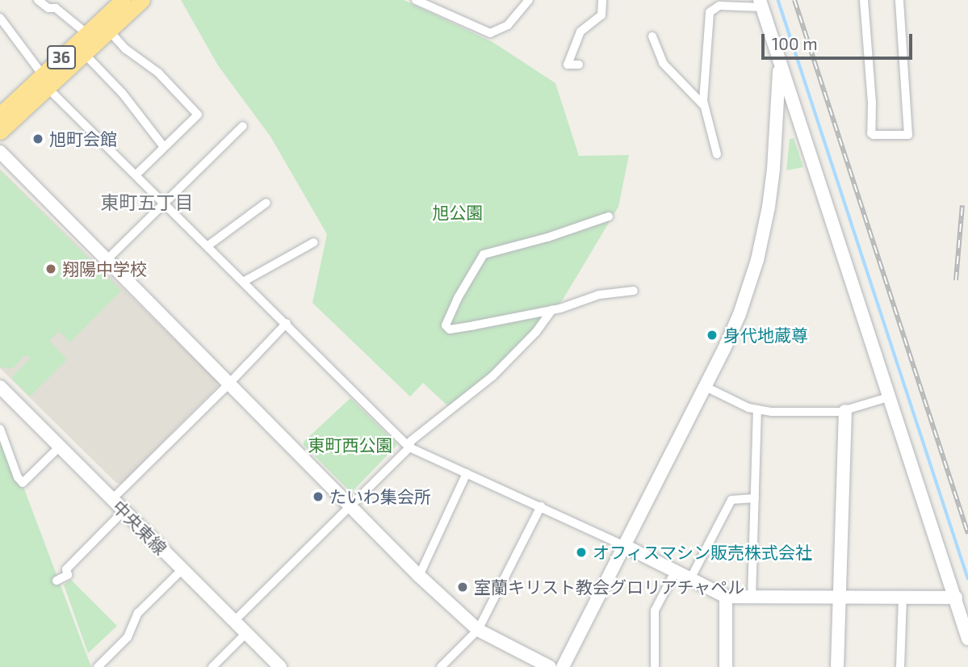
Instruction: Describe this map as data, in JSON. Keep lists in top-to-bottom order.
{
  "streets": {
    "highway": ["36"],
    "street": ["中央東線"]
  },
  "districts": ["東町五丁目"],
  "parks": ["旭公園", "東町西公園"],
  "places": [
    "旭町会館",
    "翔陽中学校",
    "身代地蔵尊",
    "たいわ集会所",
    "オフィスマシン販売株式会社",
    "室蘭キリスト教会グロリアチャペル"
  ],
  "scale_bar": "100 m"
}
